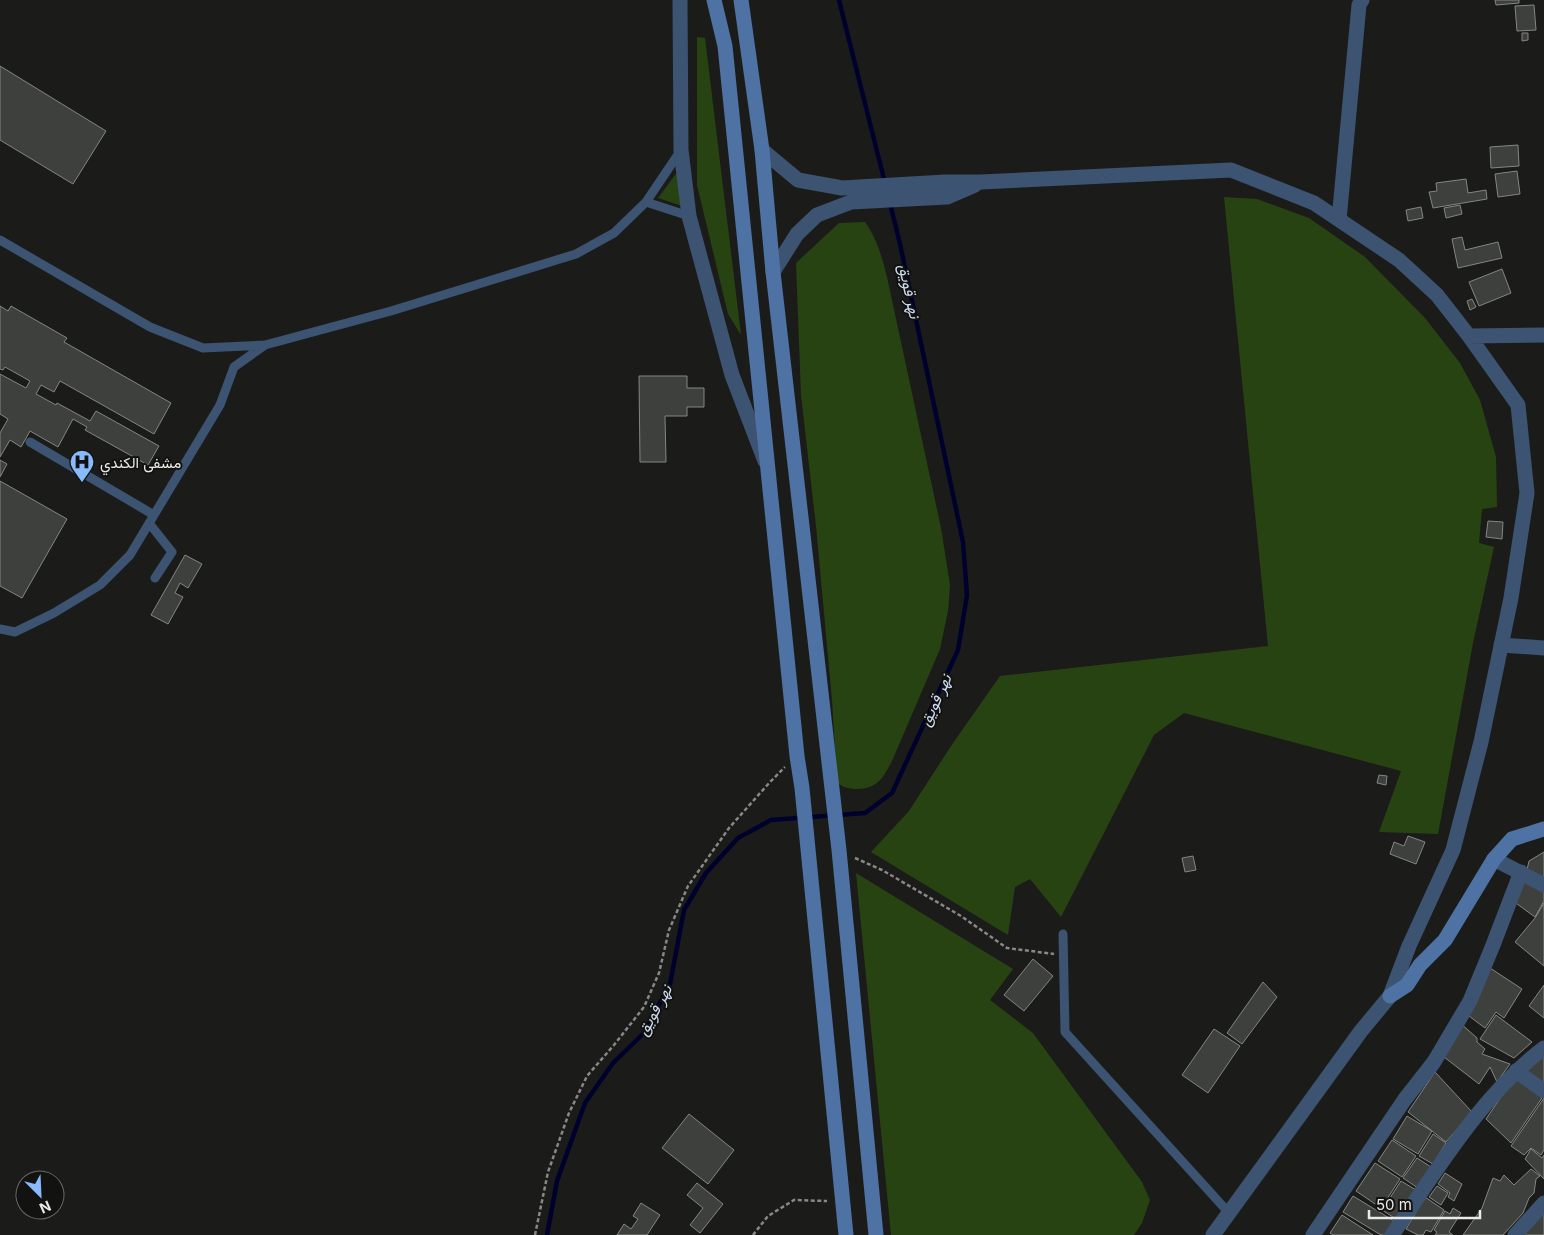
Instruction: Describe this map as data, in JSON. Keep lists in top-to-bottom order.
{
  "water": ["نهر قويق"],
  "places": {
    "hospital": ["مشفى الكندي"]
  },
  "scale_bar": "50 m",
  "north": "bottom right"
}
